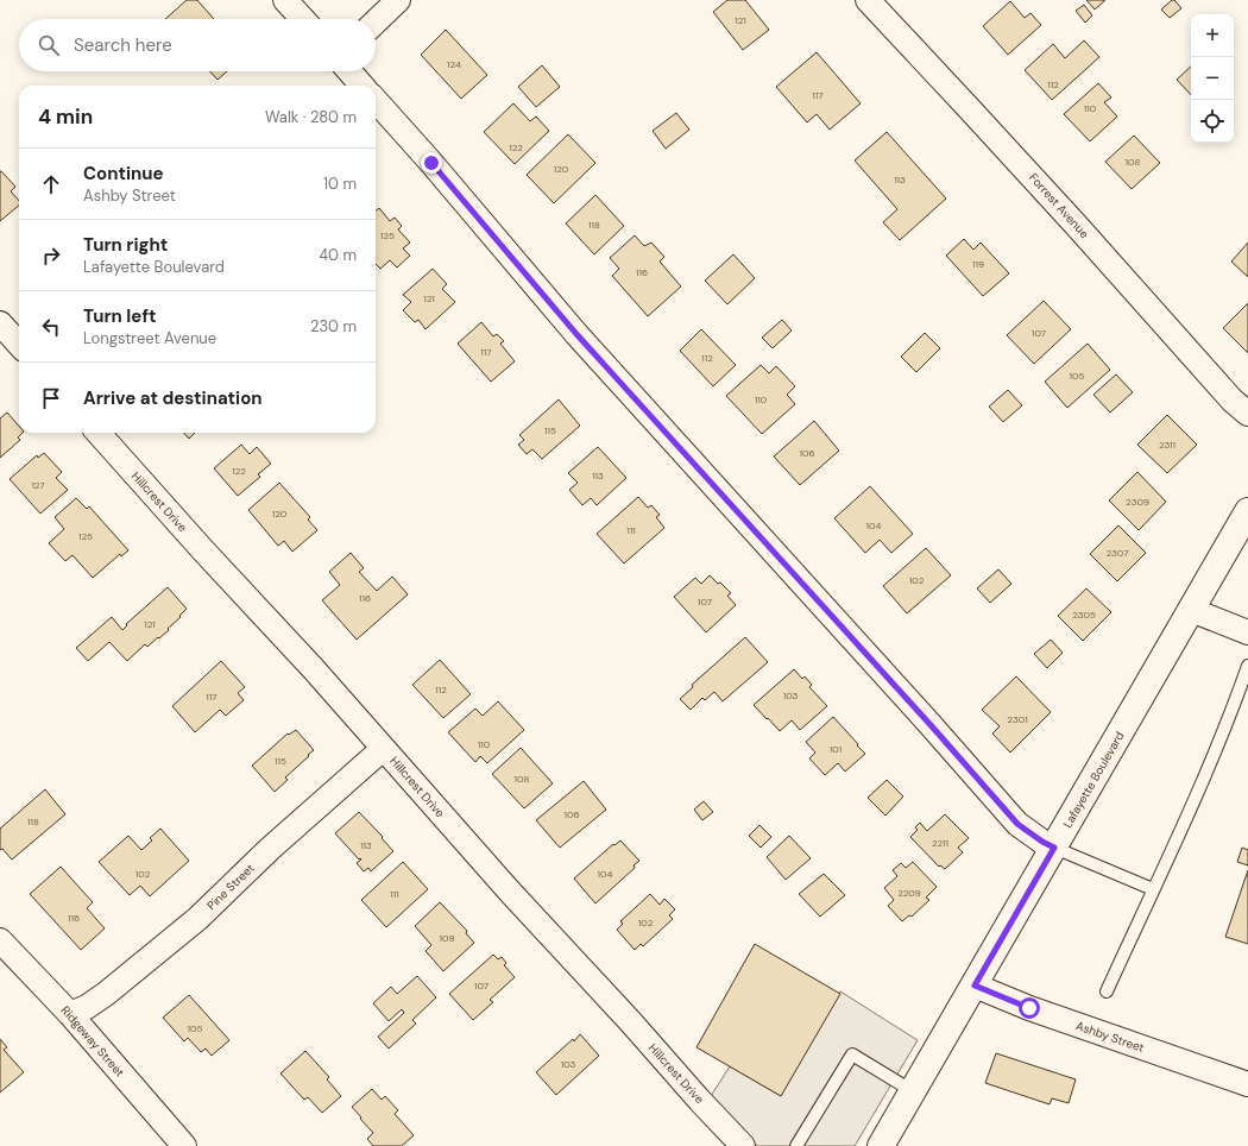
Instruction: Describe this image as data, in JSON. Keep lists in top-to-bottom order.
{
  "streets": {
    "main road": ["Lafayette Boulevard"],
    "street": [
      "Forrest Avenue",
      "Hillcrest Drive",
      "Pine Street",
      "Ashby Street",
      "Ridgeway Street"
    ]
  },
  "crossings": [
    ["Hillcrest Drive", "Pine Street"],
    ["Lafayette Boulevard", "Ashby Street"],
    ["Pine Street", "Ridgeway Street"]
  ],
  "house_numbers": [
    "121",
    "124",
    "112",
    "117",
    "110",
    "122",
    "108",
    "120",
    "113",
    "118",
    "125",
    "119",
    "116",
    "121",
    "107",
    "117",
    "112",
    "105",
    "110",
    "115",
    "2311",
    "106",
    "122",
    "113",
    "127",
    "2309",
    "120",
    "104",
    "111",
    "125",
    "2307",
    "102",
    "116",
    "107",
    "2305",
    "121",
    "112",
    "103",
    "117",
    "2301",
    "110",
    "101",
    "115",
    "108",
    "106",
    "118",
    "2211",
    "113",
    "102",
    "104",
    "2209",
    "111",
    "116",
    "102",
    "109",
    "107",
    "105",
    "103"
  ],
  "page": {
    "map_buttons": ["+", "−"],
    "search": "Search here",
    "heading": ["4 min", "Walk · 280 m"],
    "list": [
      ["Continue", "Ashby Street", "10 m"],
      ["Turn right", "Lafayette Boulevard", "40 m"],
      ["Turn left", "Longstreet Avenue", "230 m"],
      "Arrive at destination"
    ]
  }
}
